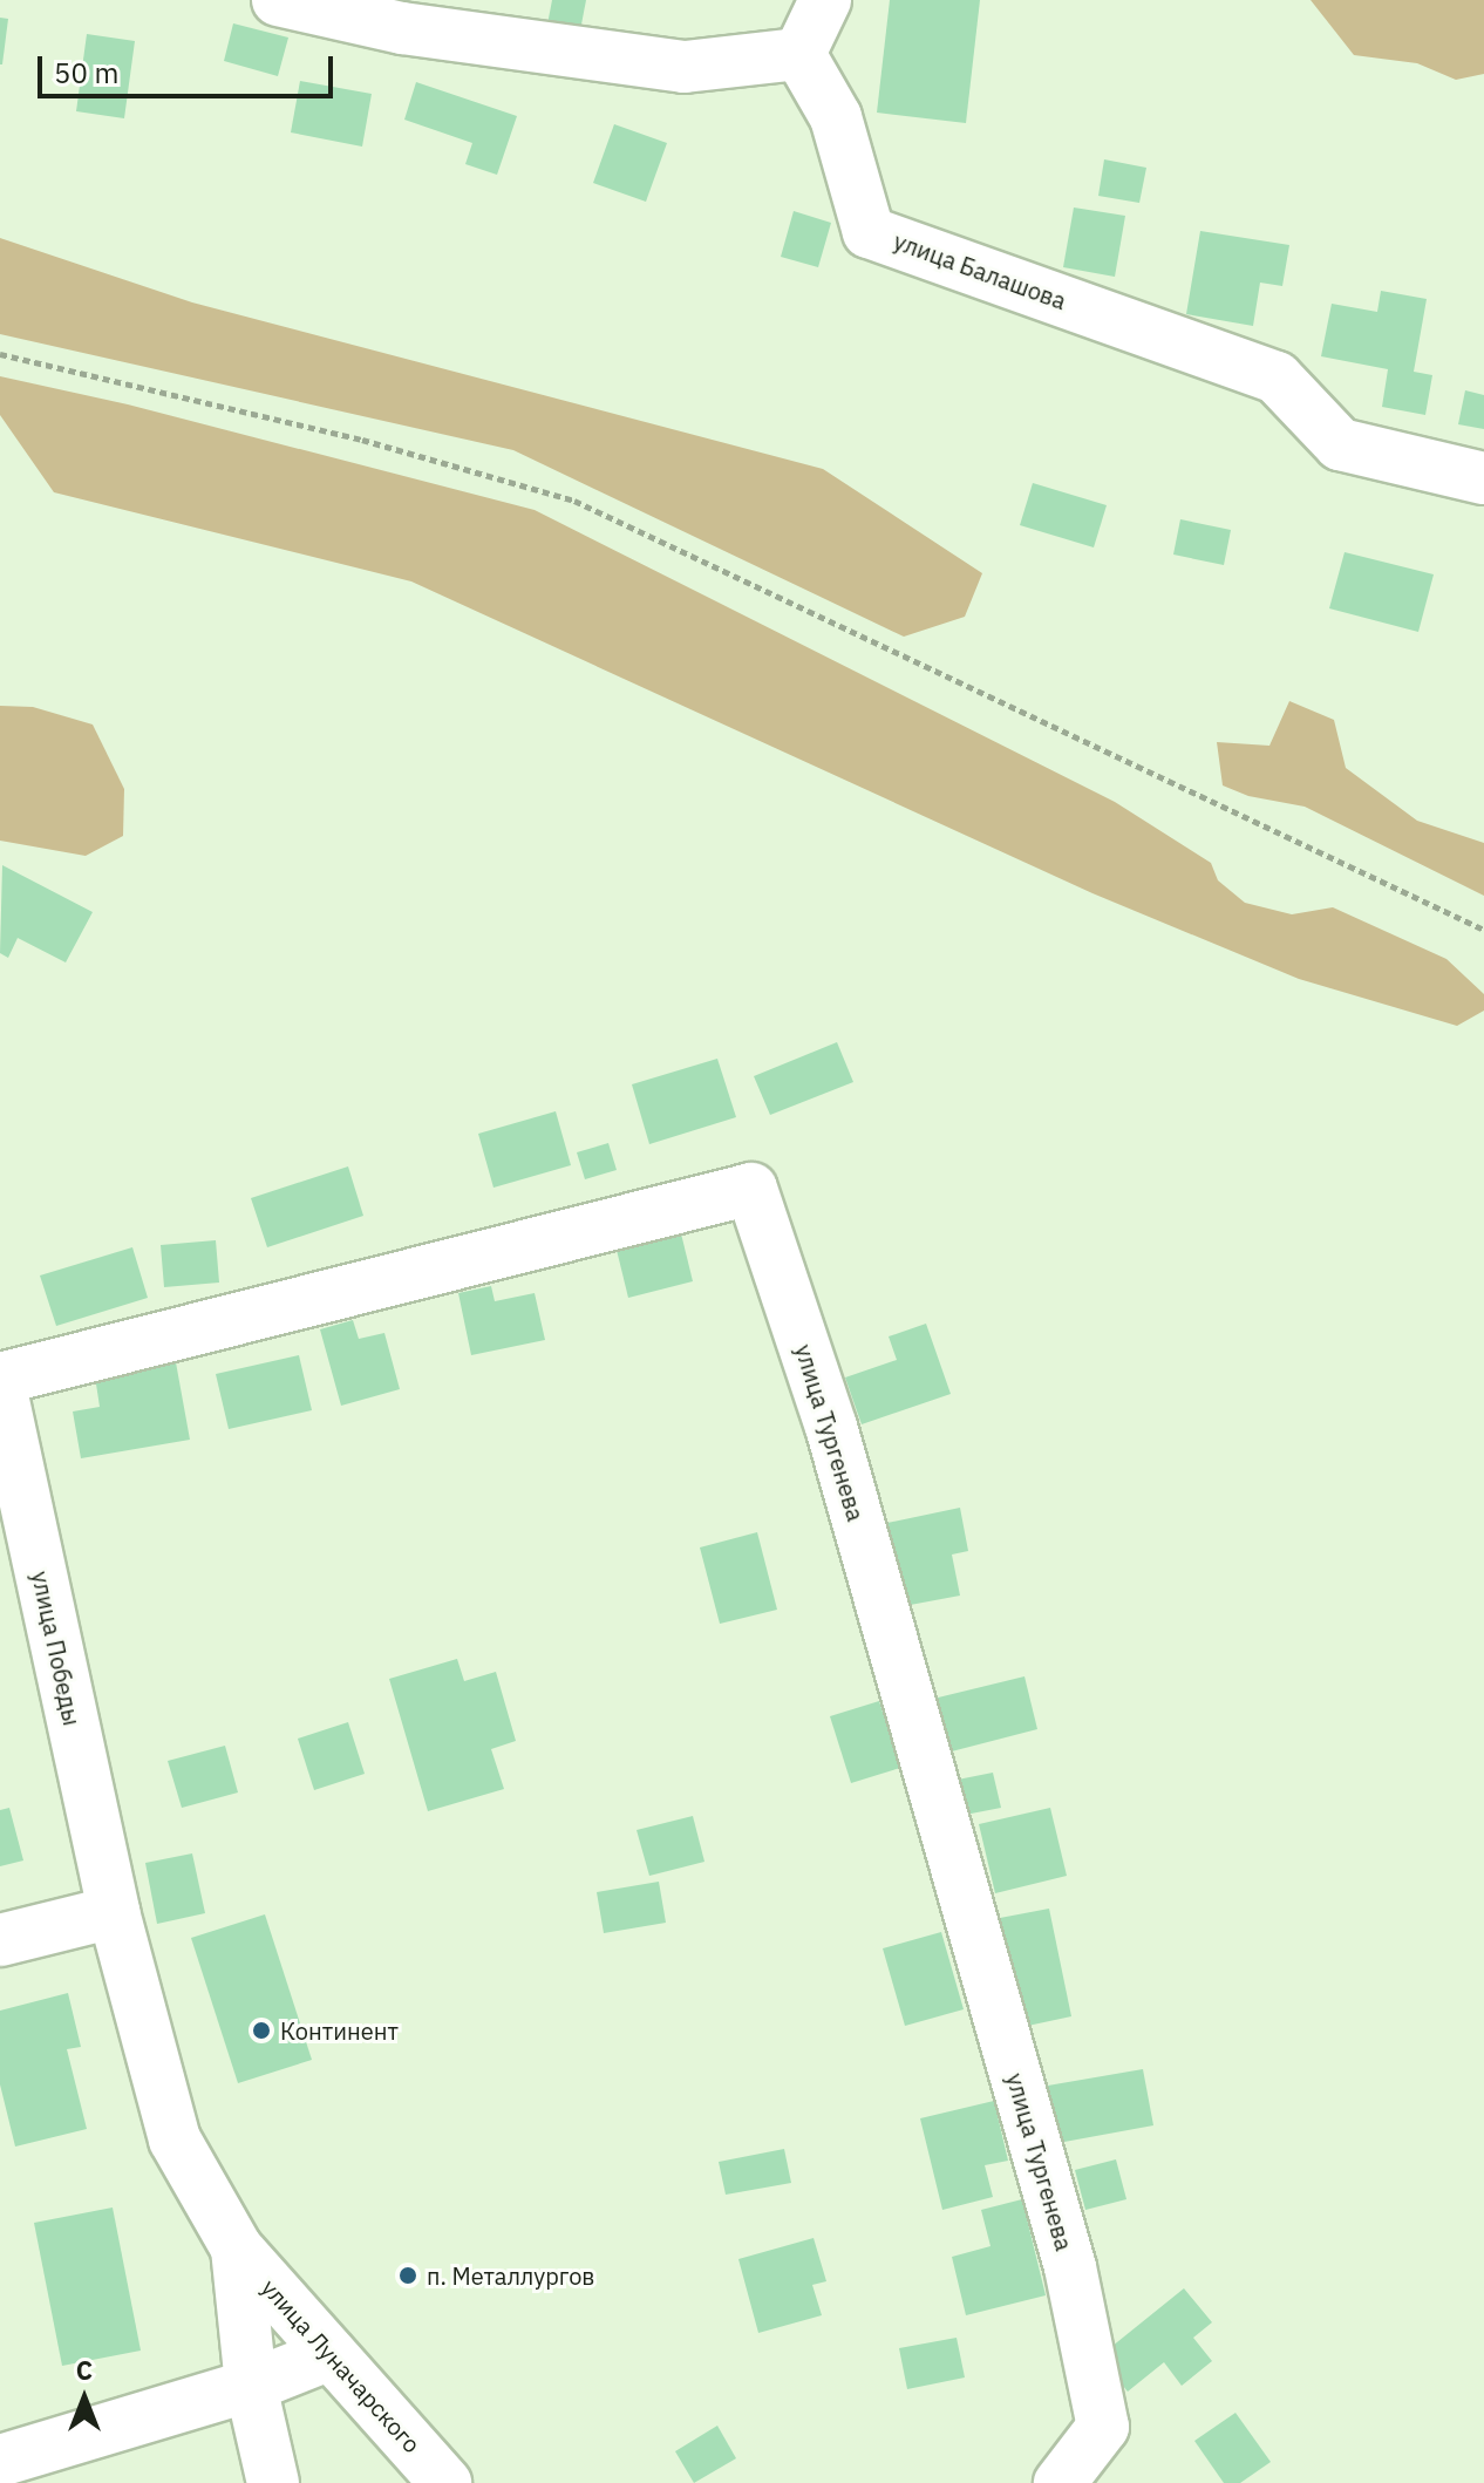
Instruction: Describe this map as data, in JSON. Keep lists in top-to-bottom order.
{
  "streets": {
    "street": [
      "улица Балашова",
      "улица Тургенева",
      "улица Победы",
      "улица Луначарского"
    ]
  },
  "crossings": [
    ["улица Тургенева", "улица Победы"],
    ["улица Победы", "улица Луначарского"]
  ],
  "places": ["Континент", "п. Металлургов"],
  "scale_bar": "50 m",
  "north": "top"
}
